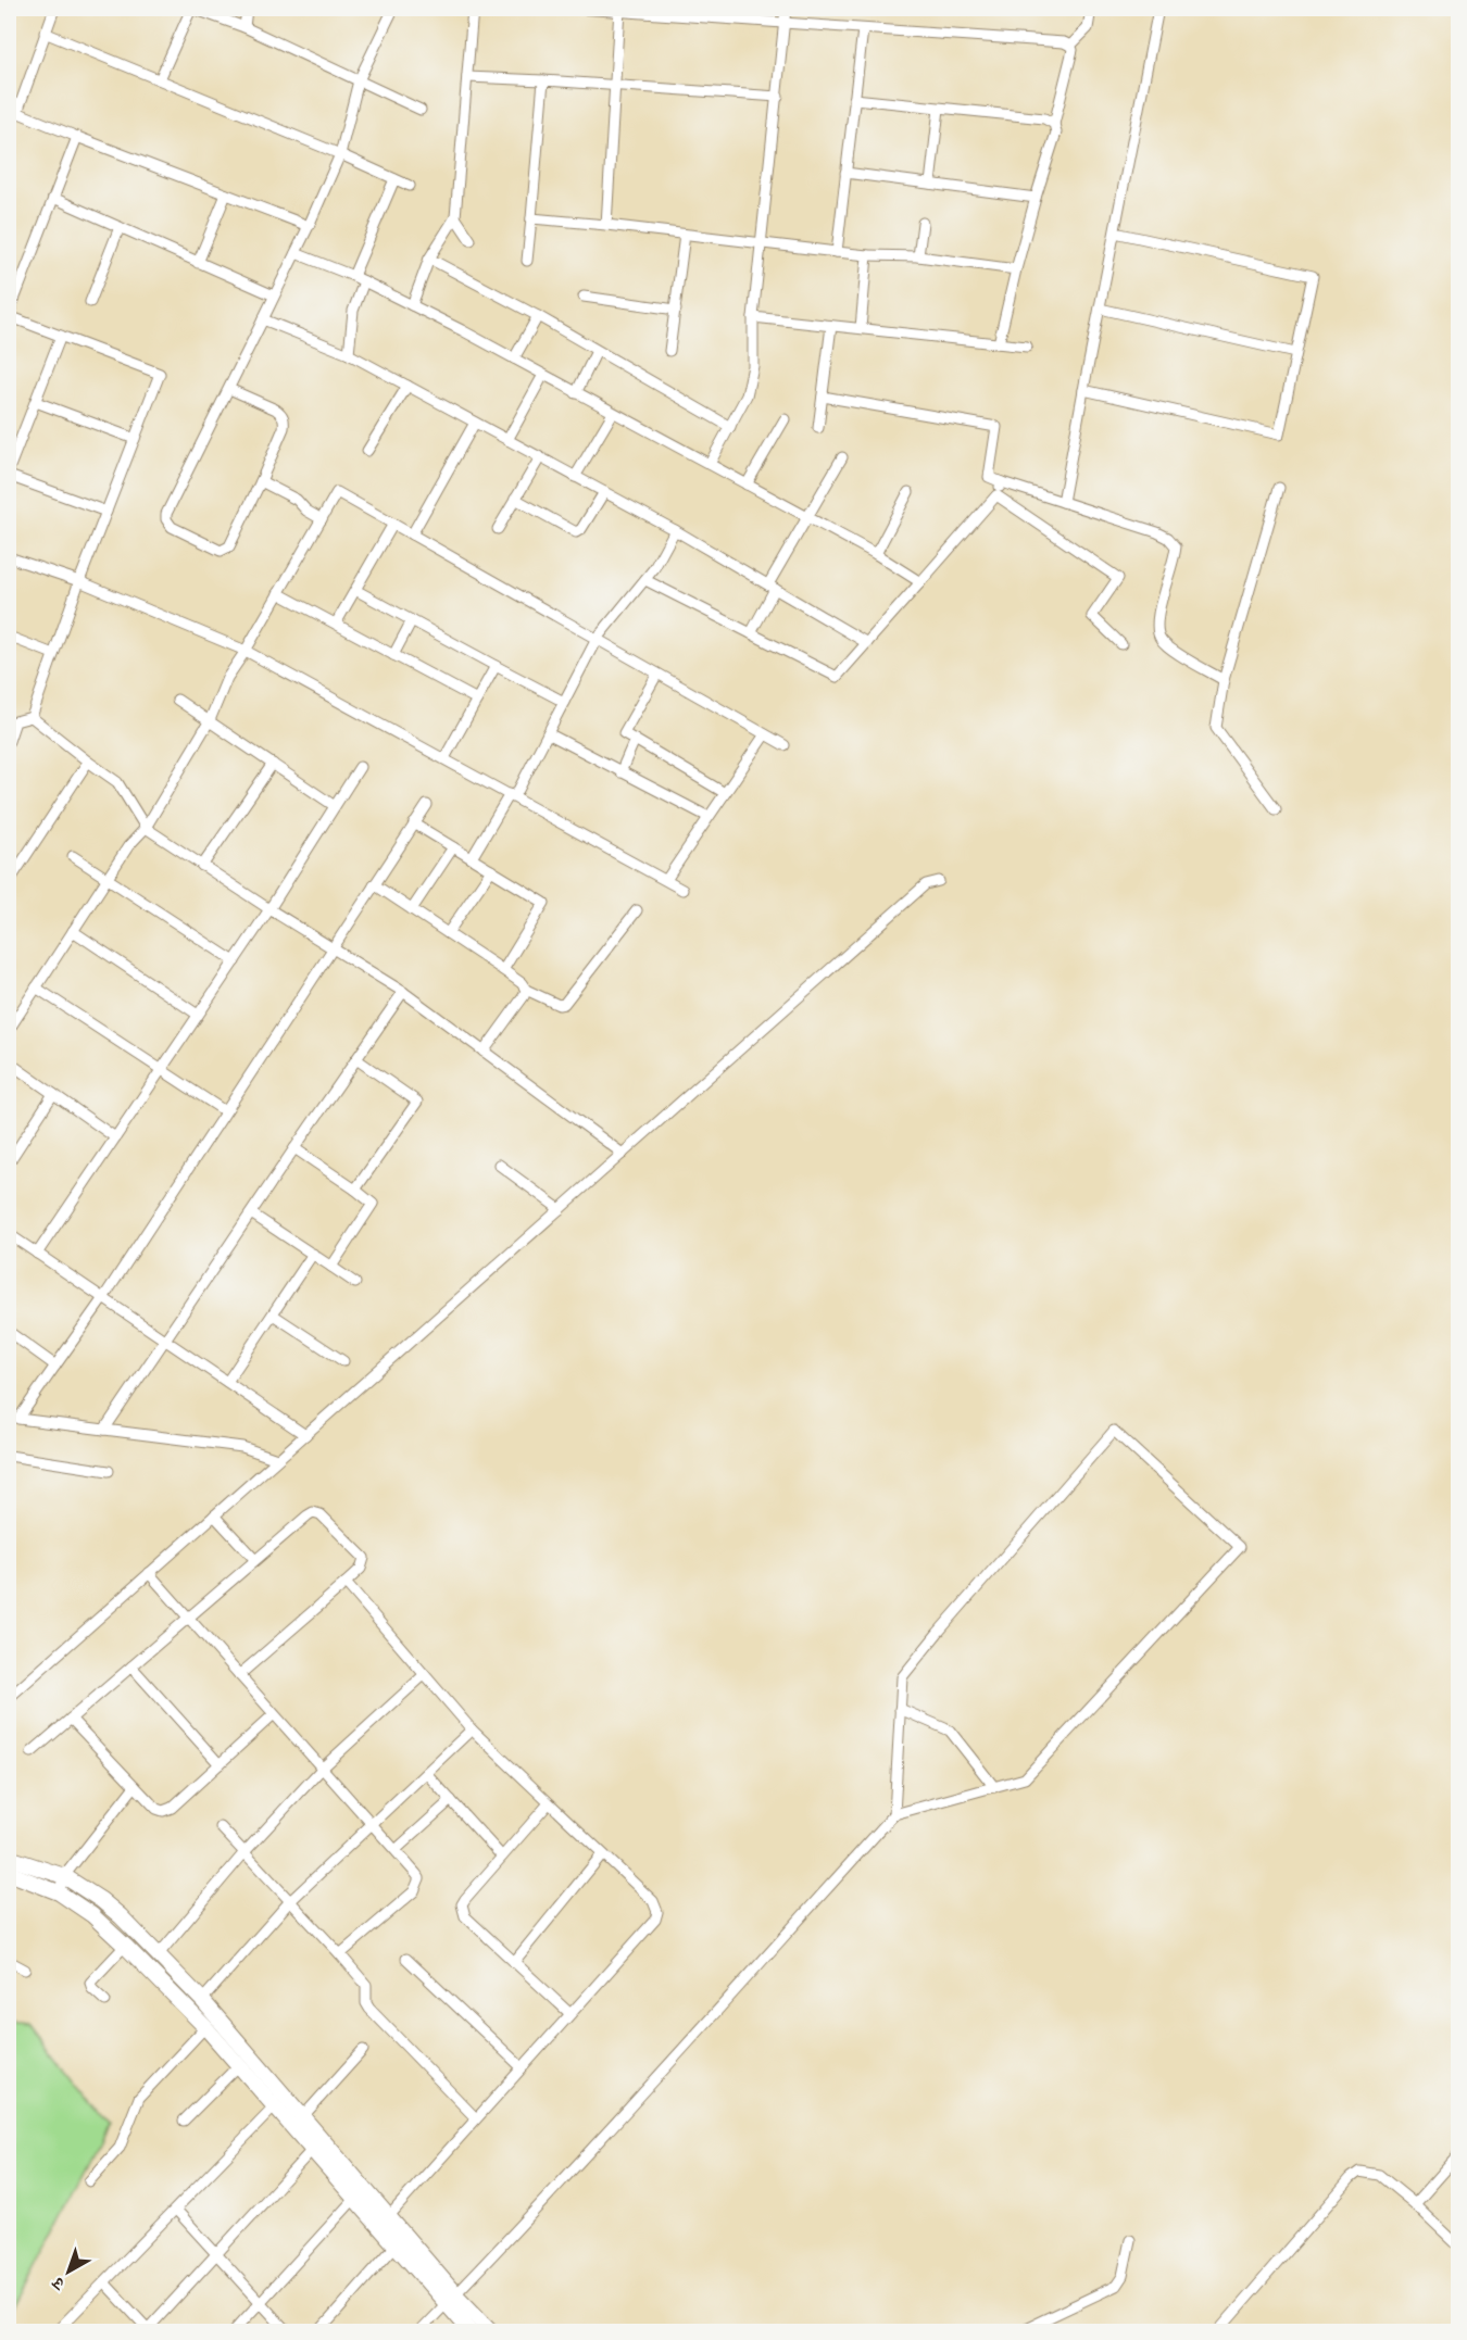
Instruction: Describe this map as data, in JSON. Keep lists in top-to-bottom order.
{
  "north": "bottom left"
}
